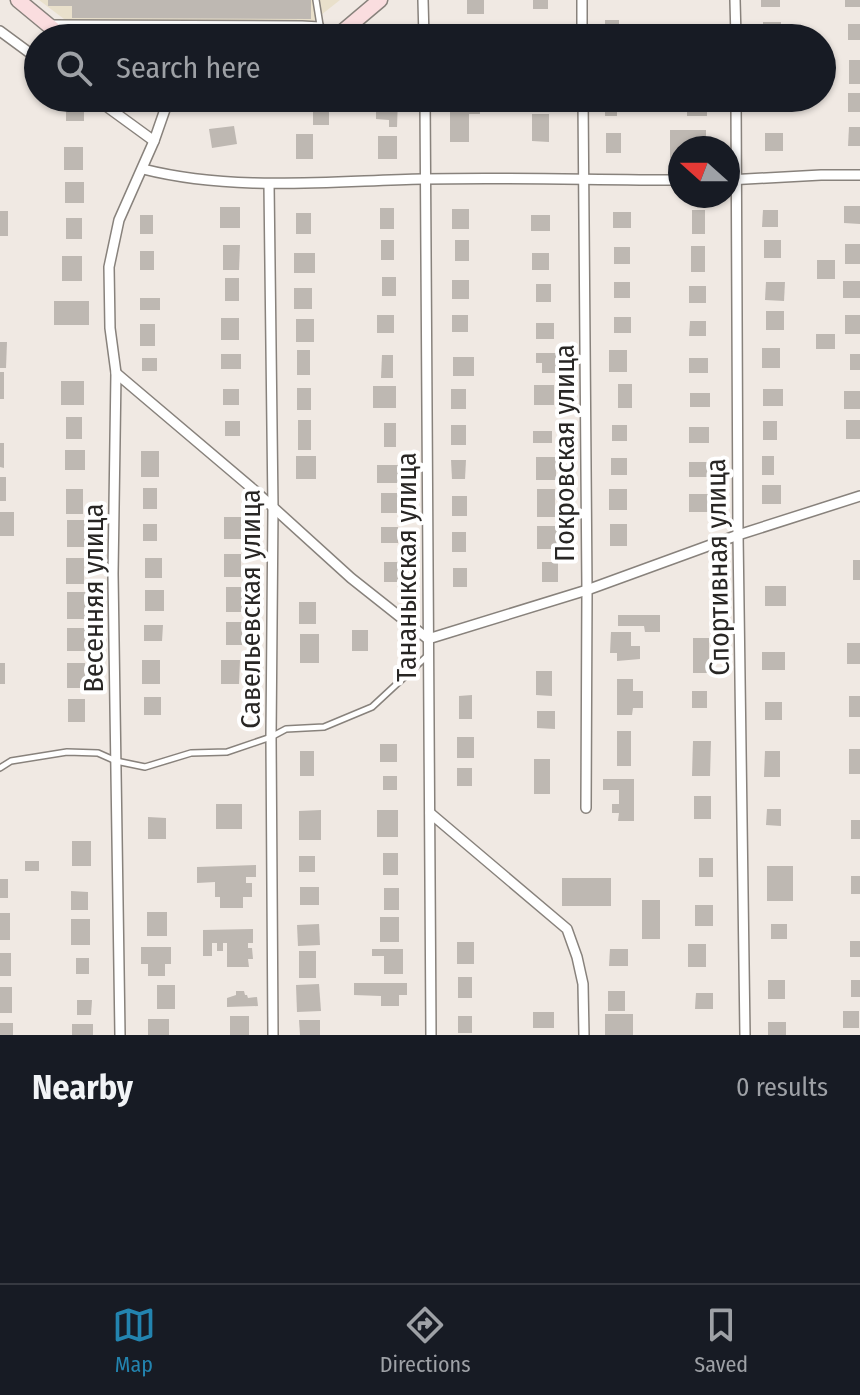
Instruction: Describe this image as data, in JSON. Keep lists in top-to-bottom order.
{
  "streets": {
    "street": [
      "Покровская улица",
      "Тананыкская улица",
      "Спортивная улица",
      "Весенняя улица",
      "Савельевская улица"
    ]
  },
  "north": "left",
  "page": {
    "search": "Search here",
    "heading": ["Nearby", "0 results"],
    "nav": ["Map", "Directions", "Saved"]
  }
}
